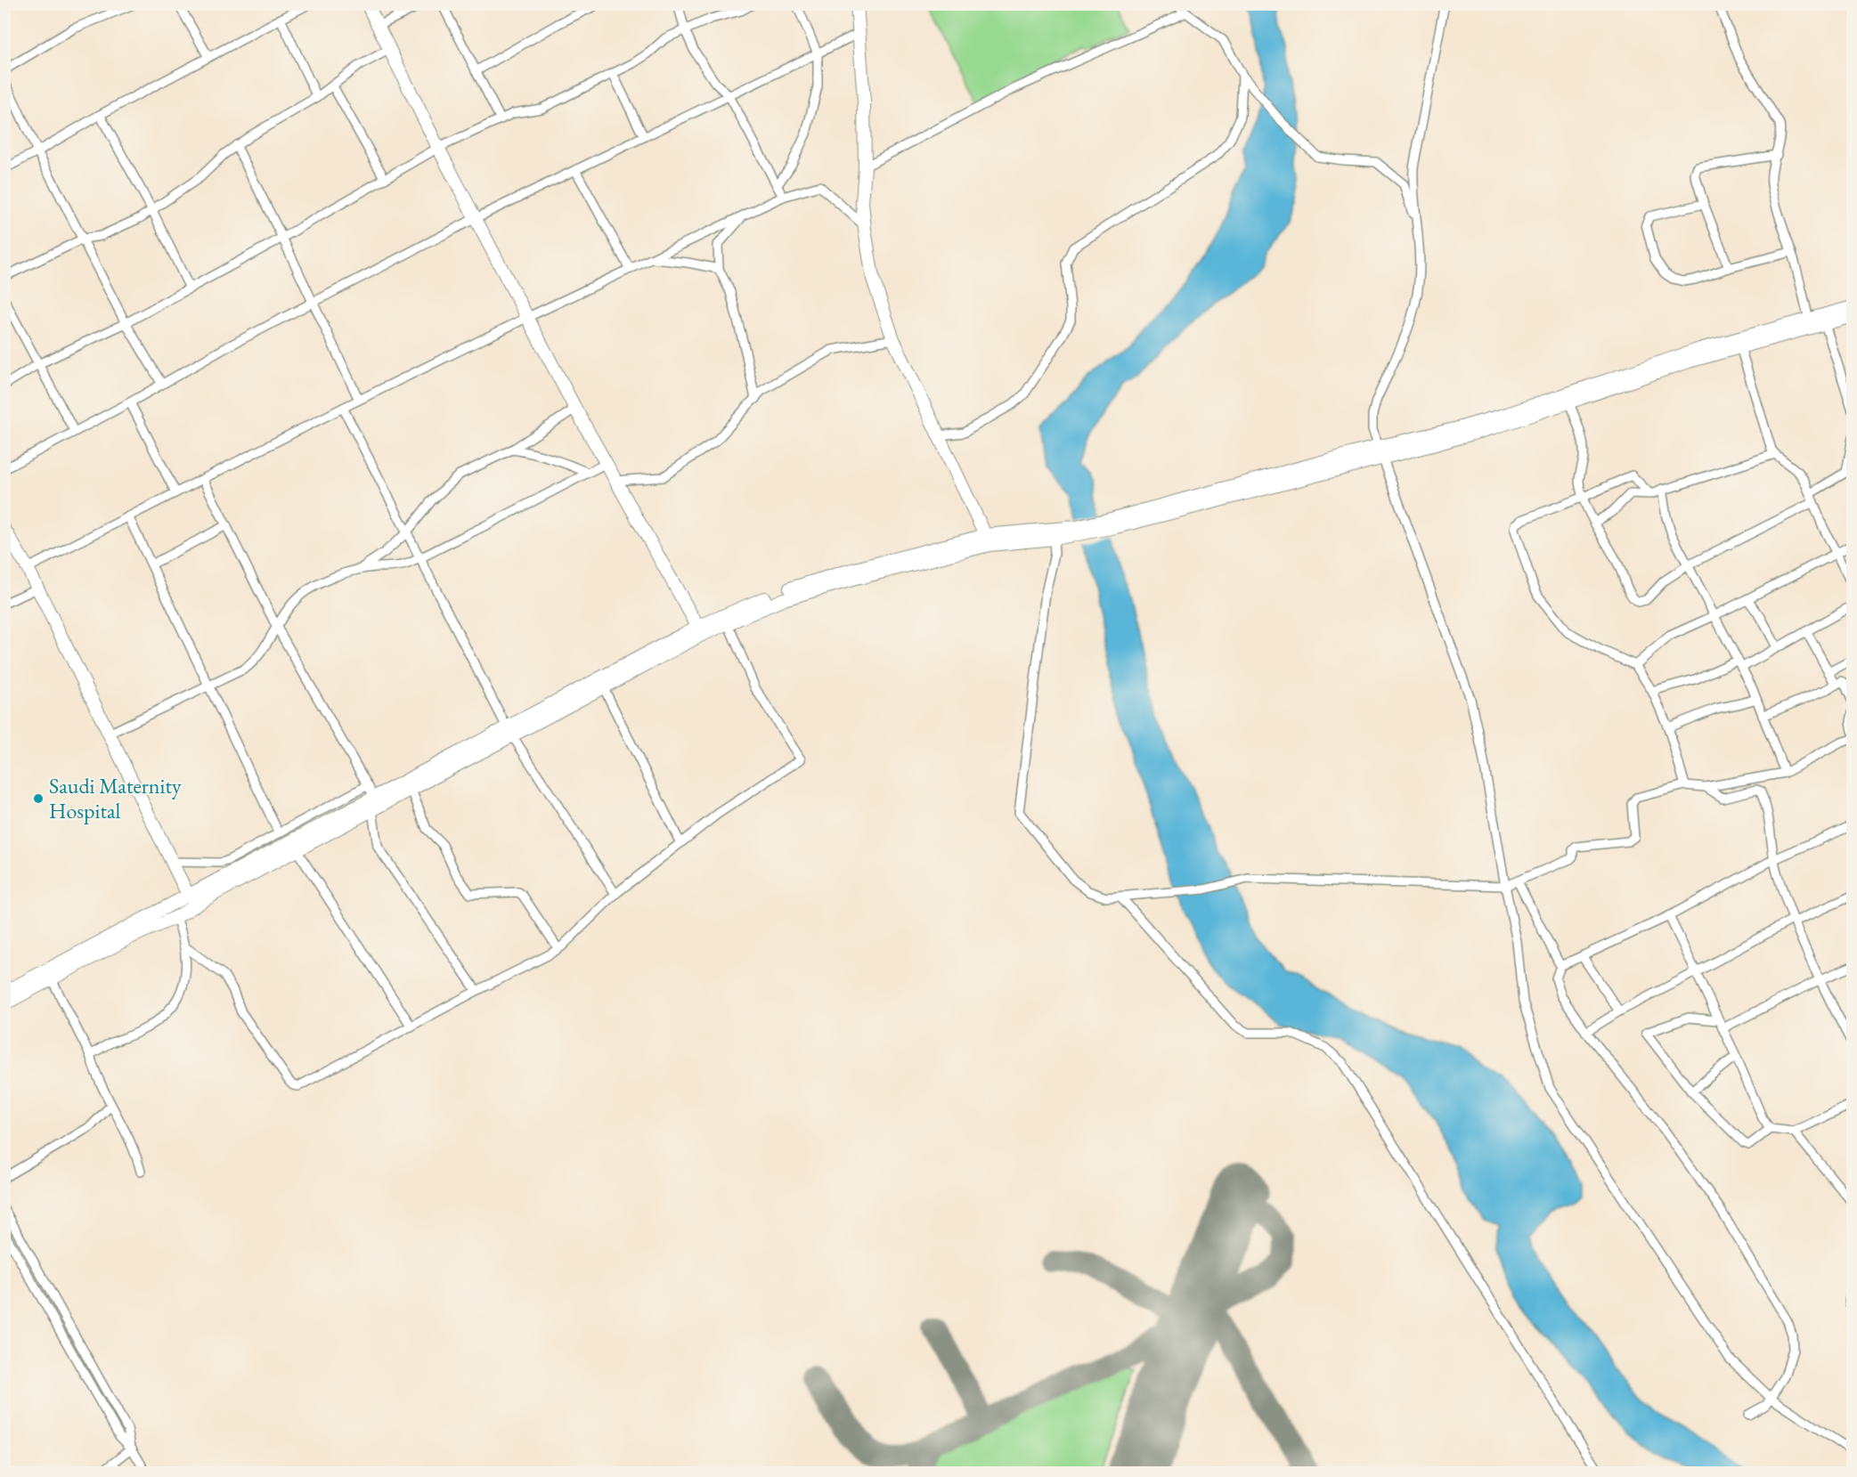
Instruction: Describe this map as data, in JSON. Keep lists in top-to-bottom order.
{
  "places": ["Saudi Maternity Hospital"]
}
